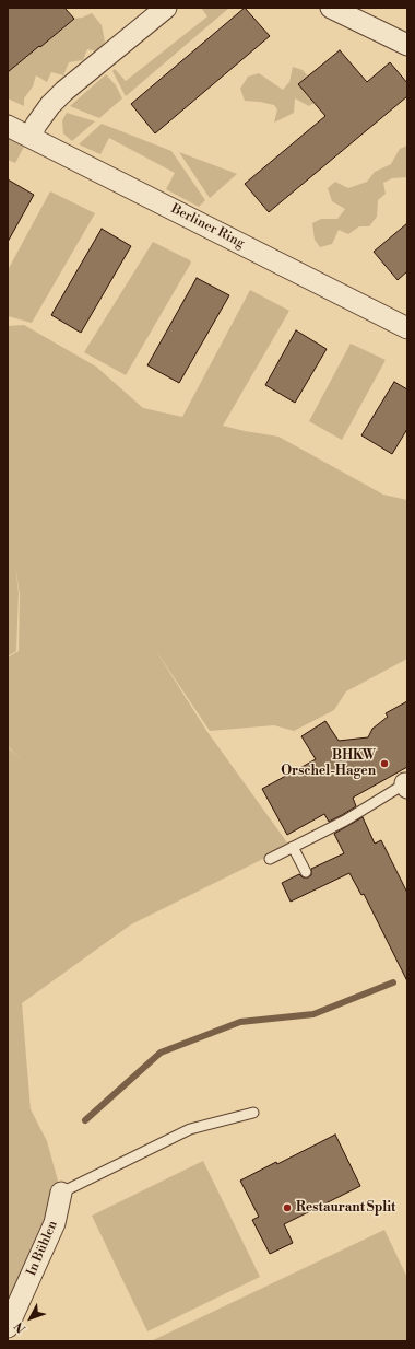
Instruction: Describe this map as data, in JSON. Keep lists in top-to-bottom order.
{
  "streets": {
    "street": ["Berliner Ring", "In Bühlen"]
  },
  "places": ["BHKW Orschel-Hagen", "Restaurant Split"],
  "north": "bottom left"
}
